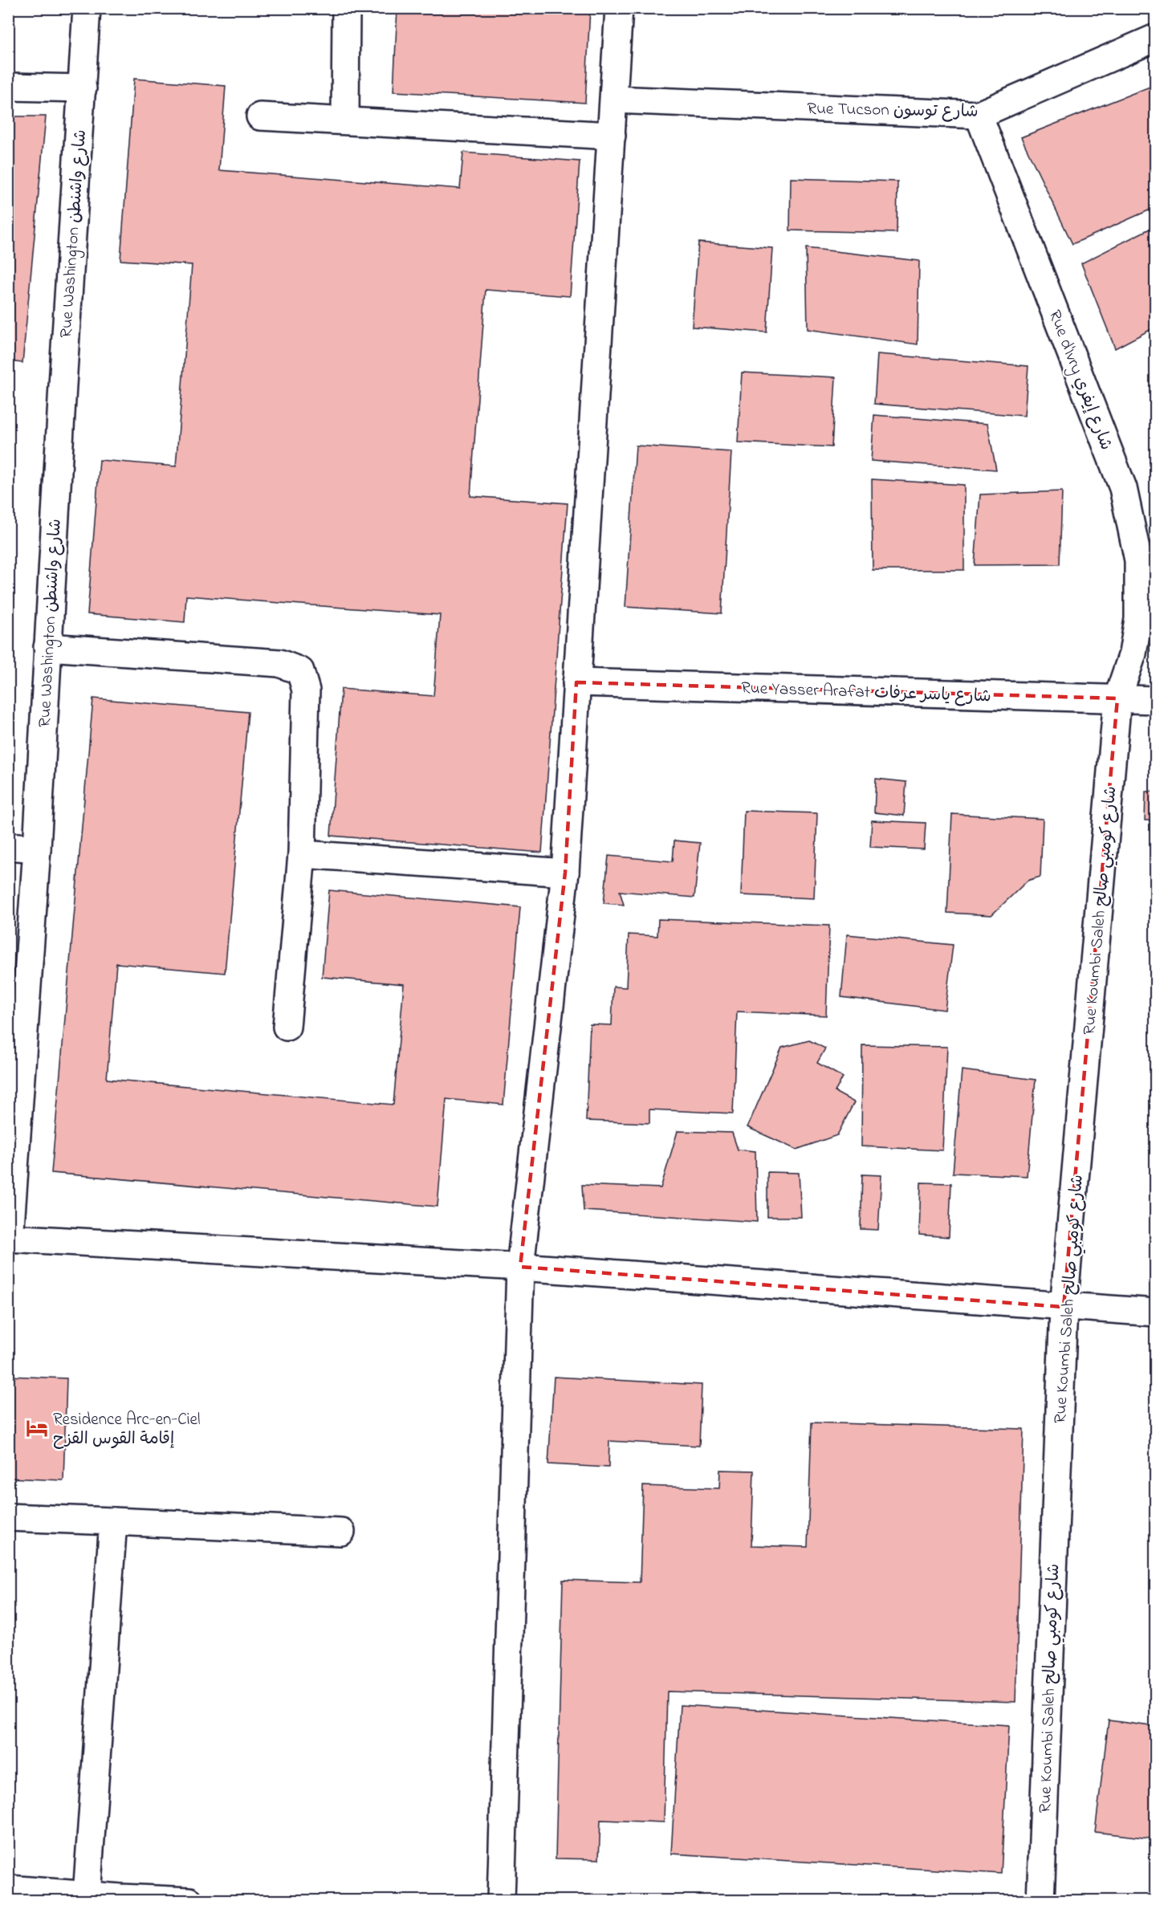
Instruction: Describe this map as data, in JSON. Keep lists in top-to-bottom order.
{
  "streets": {
    "street": [
      "Rue Tucson شارع توسون",
      "Rue Washington شارع واشنطن",
      "Rue d'Ivry شارع إيفري",
      "Rue Yasser Arafat شارع ياسر عرفات",
      "Rue Koumbi Saleh شارع كومبي صالح"
    ]
  },
  "crossings": [
    ["Rue Tucson شارع توسون", "Rue d'Ivry شارع إيفري"],
    ["Rue d'Ivry شارع إيفري", "Rue Yasser Arafat شارع ياسر عرفات"],
    ["Rue d'Ivry شارع إيفري", "Rue Koumbi Saleh شارع كومبي صالح"],
    ["Rue Yasser Arafat شارع ياسر عرفات", "Rue Koumbi Saleh شارع كومبي صالح"]
  ],
  "places": {
    "hotel": ["Residence Arc-en-Ciel إقامة القوس القزح"]
  }
}
